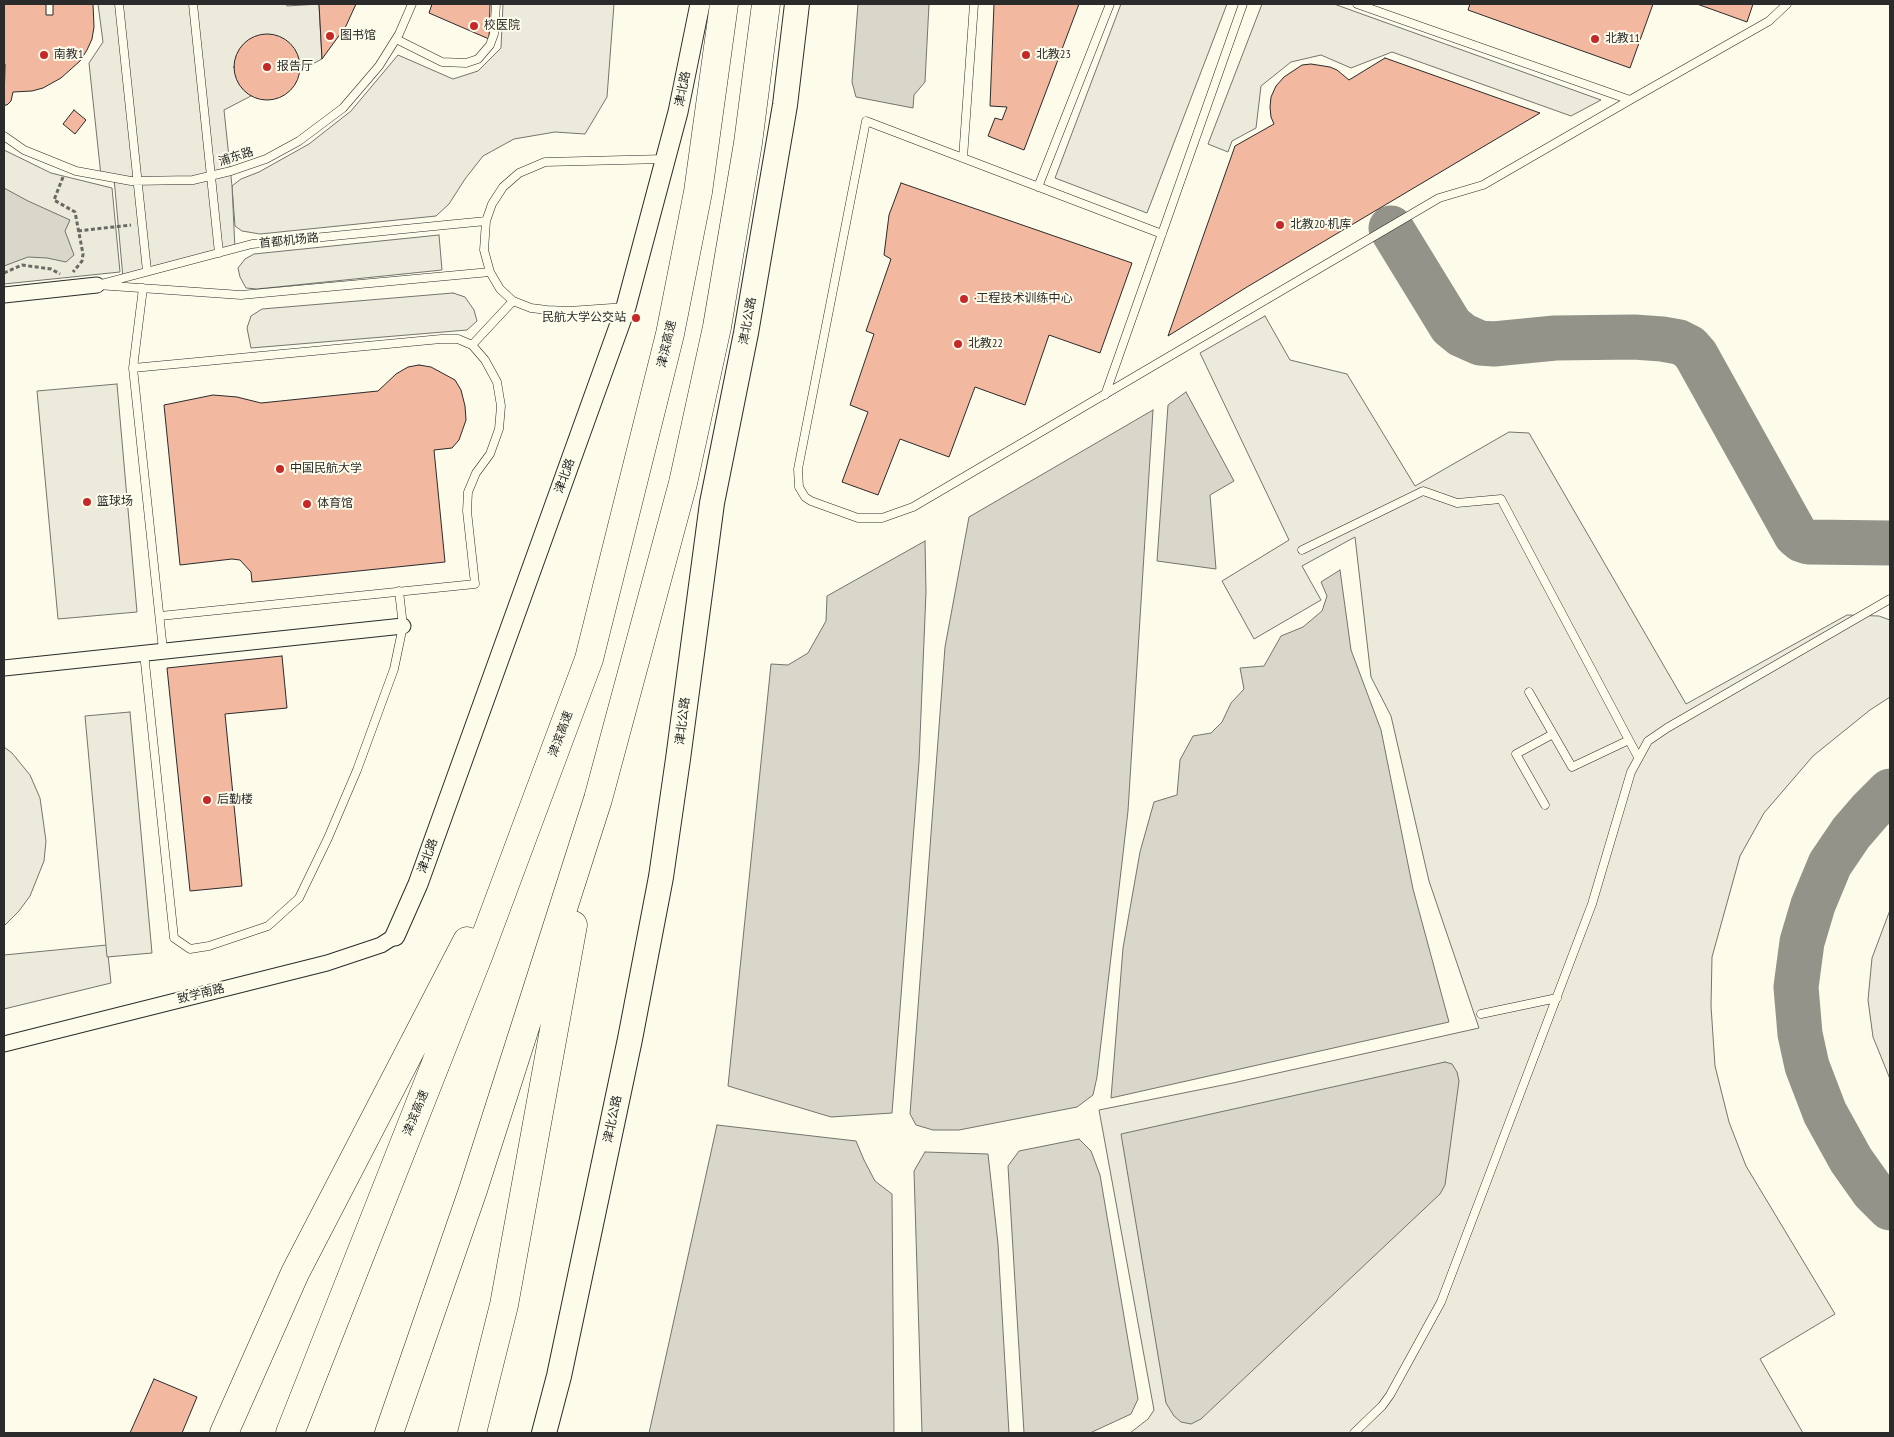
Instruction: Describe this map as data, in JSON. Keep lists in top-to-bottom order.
{
  "streets": {
    "highway": ["津滨高速"],
    "main road": ["津北公路"],
    "street": ["津北路", "首都机场路", "致学南路"],
    "lane": ["浦东路"]
  },
  "crossings": [
    ["津北路", "致学南路"]
  ],
  "places": [
    "校医院",
    "图书馆",
    "北教11",
    "南教1",
    "北教23",
    "报告厅",
    "北教20·机库",
    "·工程技术训练中心",
    "民航大学公交站",
    "北教22",
    "中国民航大学",
    "篮球场",
    "体育馆",
    "后勤楼"
  ]
}
